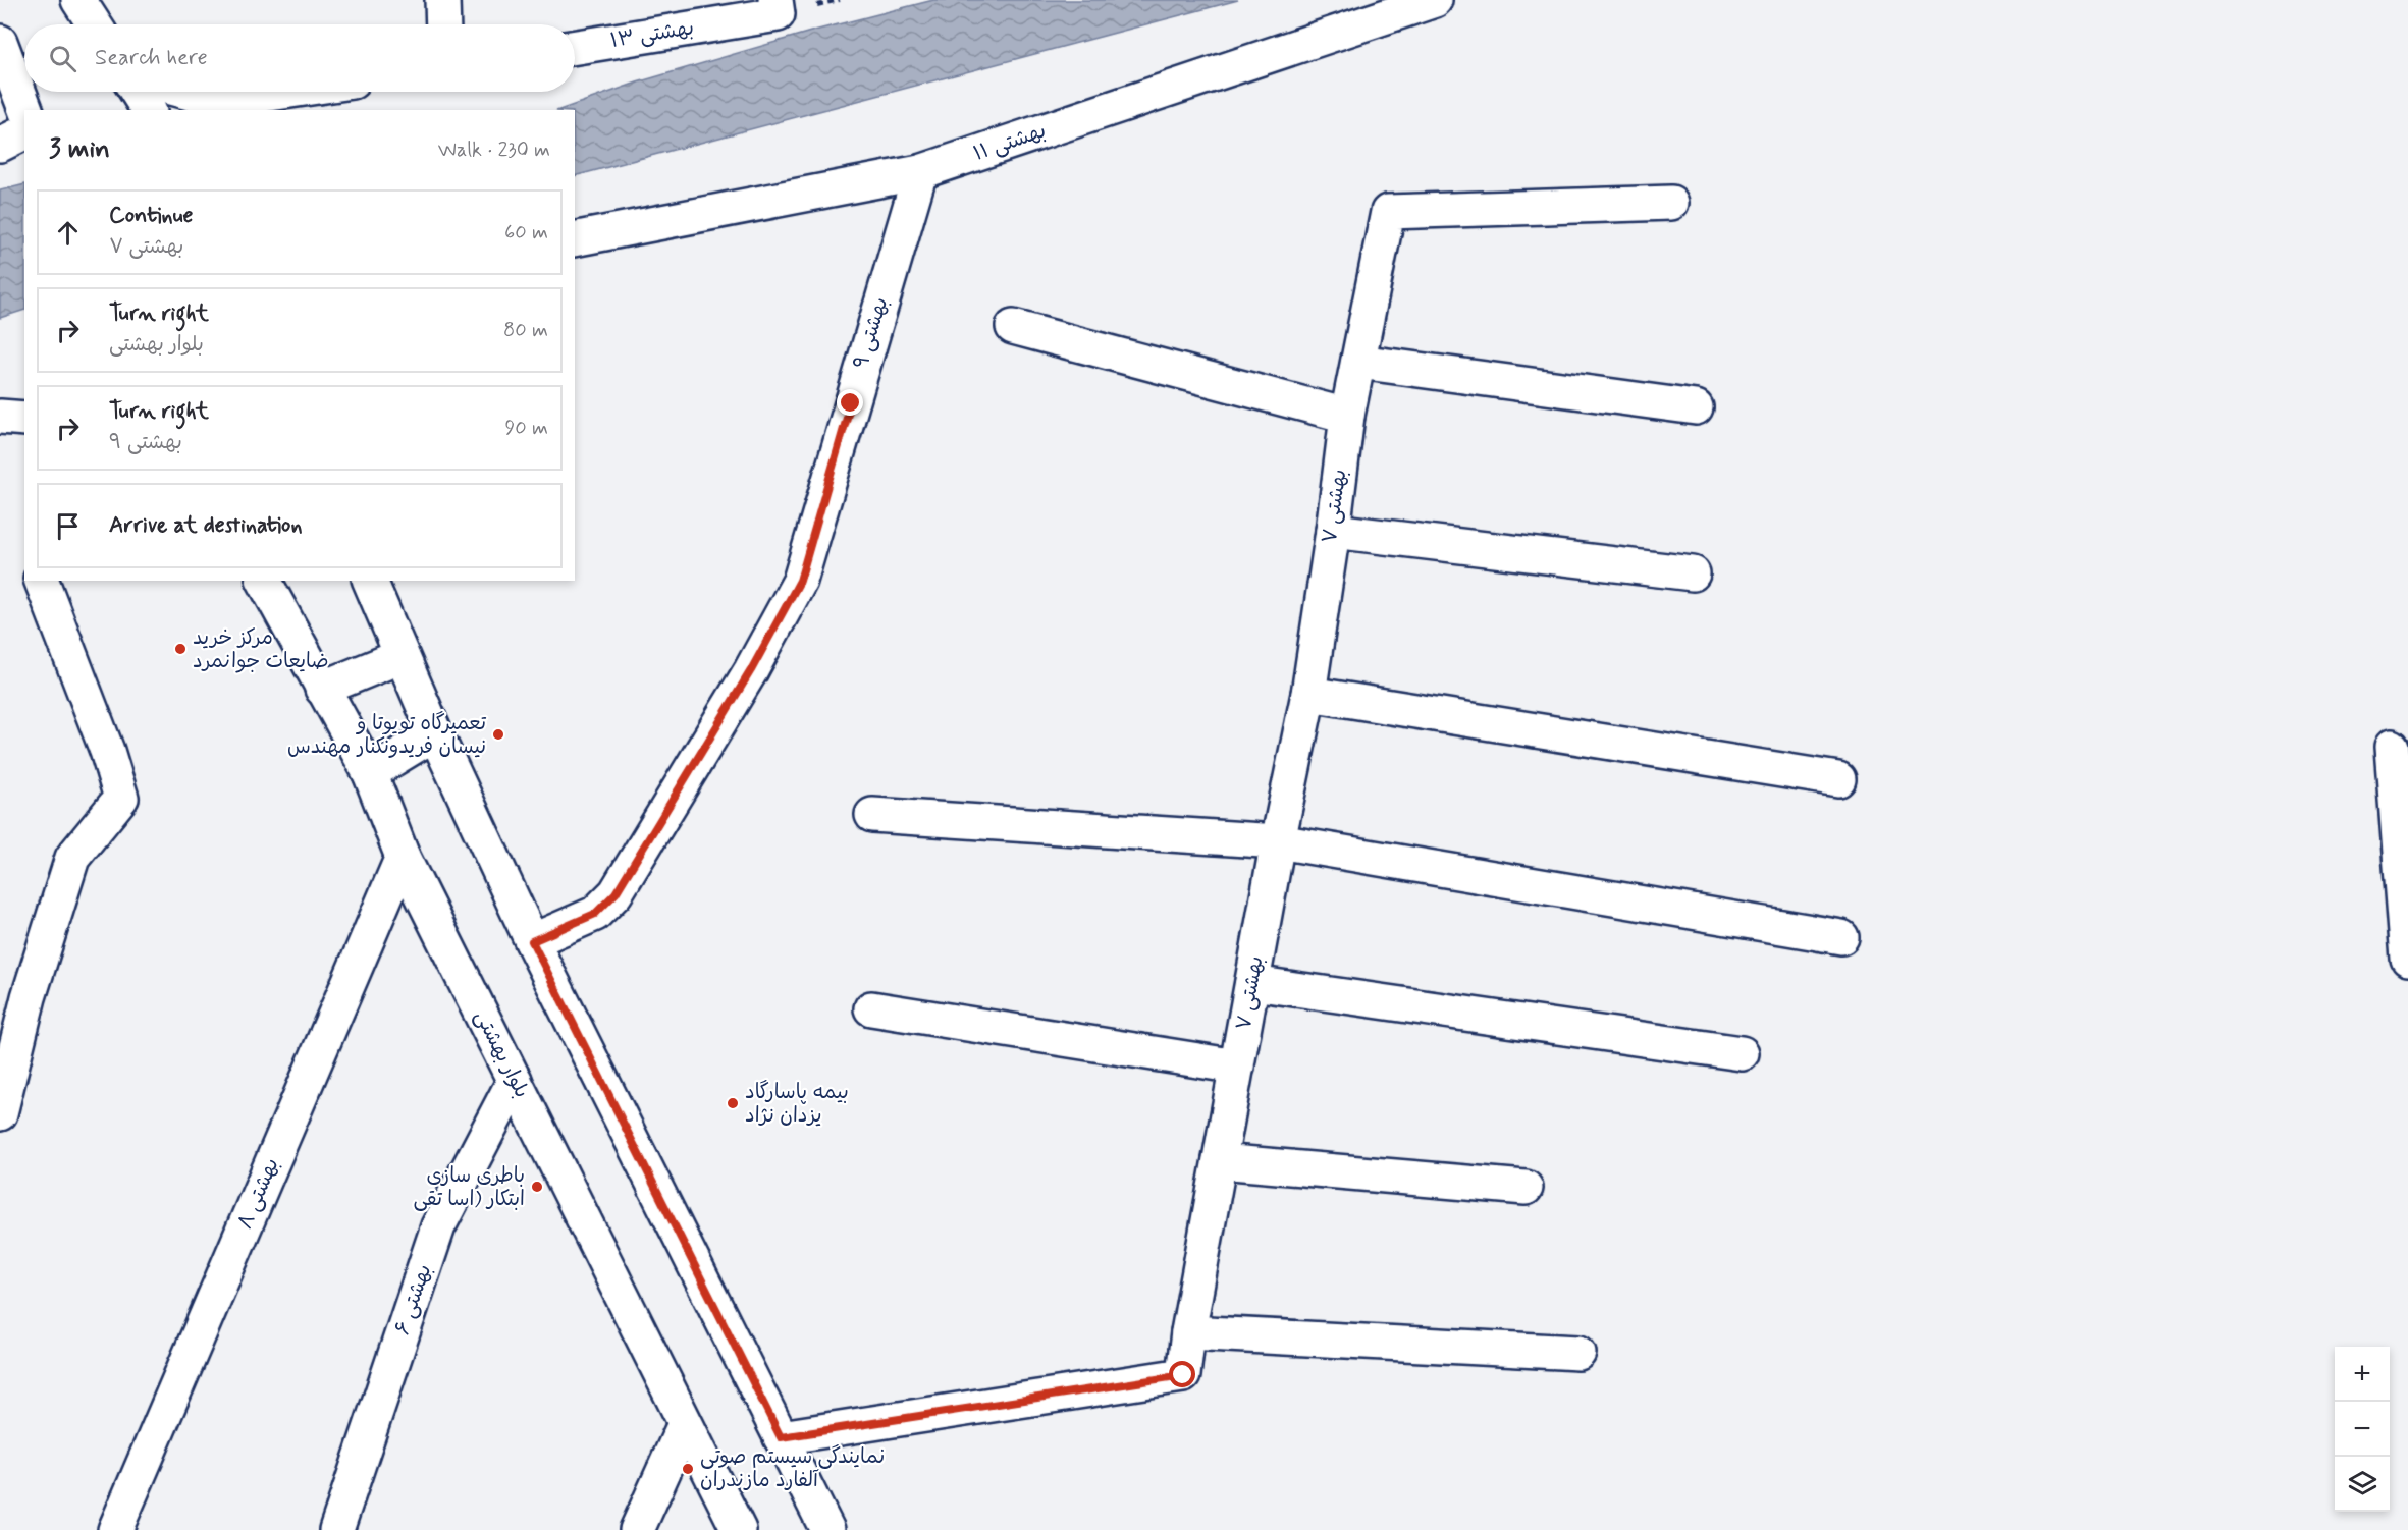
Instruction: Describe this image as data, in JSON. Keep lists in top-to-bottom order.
{
  "streets": {
    "street": [
      "بهشتی ۱۳",
      "بهشتی ۱۱",
      "بهشتی ۹",
      "بهشتی ۷",
      "بلوار بهشتی",
      "بهشتی ۸",
      "بهشتی ۶"
    ]
  },
  "crossings": [
    ["بهشتی ۱۱", "بهشتی ۹"],
    ["بلوار بهشتی", "بهشتی ۸"],
    ["بلوار بهشتی", "بهشتی ۶"]
  ],
  "places": [
    "مرکز خرید ضایعات جوانمرد",
    "تعمیرگاه تویوتا و نیسان فریدونکنار مهندس",
    "بیمه پاسارگاد یزدان نژاد",
    "باطری سازی ابتکار (اسا تقی",
    "نمایندگی سیستم صوتی آلفارد مازندران"
  ],
  "page": {
    "search": "Search here",
    "heading": ["3 min", "Walk · 230 m"],
    "list": [
      ["Continue", "بهشتی ۷", "60 m"],
      ["Turn right", "بلوار بهشتی", "80 m"],
      ["Turn right", "بهشتی ۹", "90 m"],
      "Arrive at destination"
    ],
    "map_buttons": ["+", "−"]
  }
}
